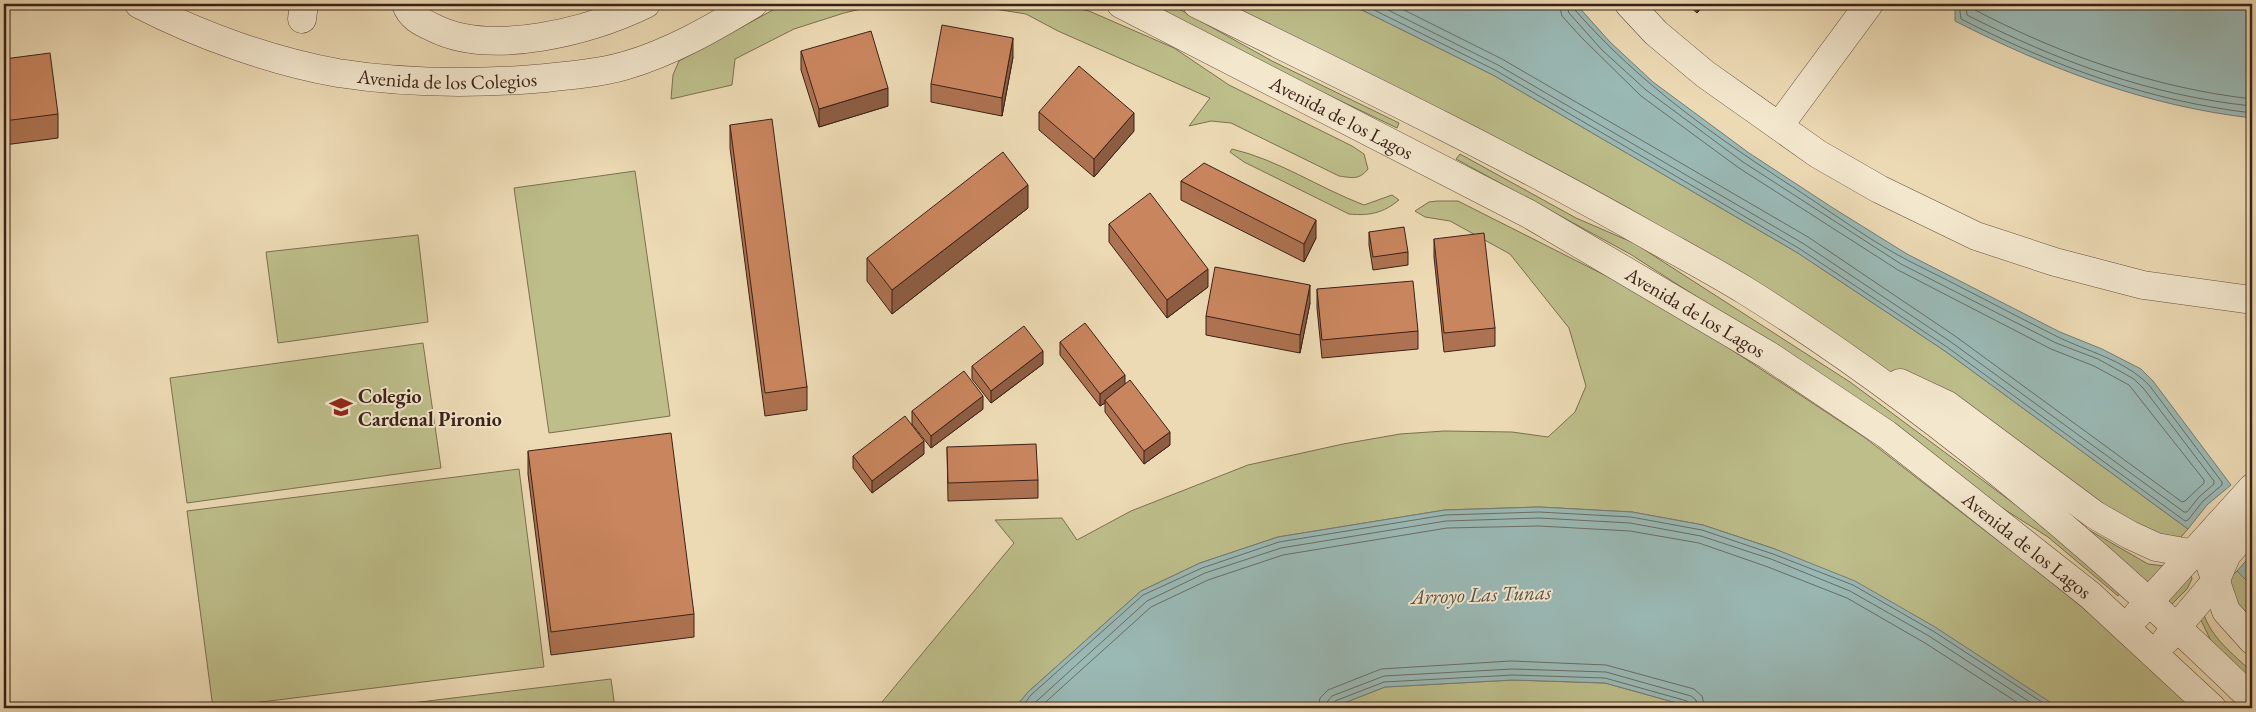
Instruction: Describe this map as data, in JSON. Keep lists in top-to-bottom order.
{
  "streets": {
    "street": ["Avenida de los Colegios", "Avenida de los Lagos"]
  },
  "water": ["Arroyo Las Tunas"],
  "places": {
    "school or university": ["Colegio Cardenal Pironio"]
  }
}
